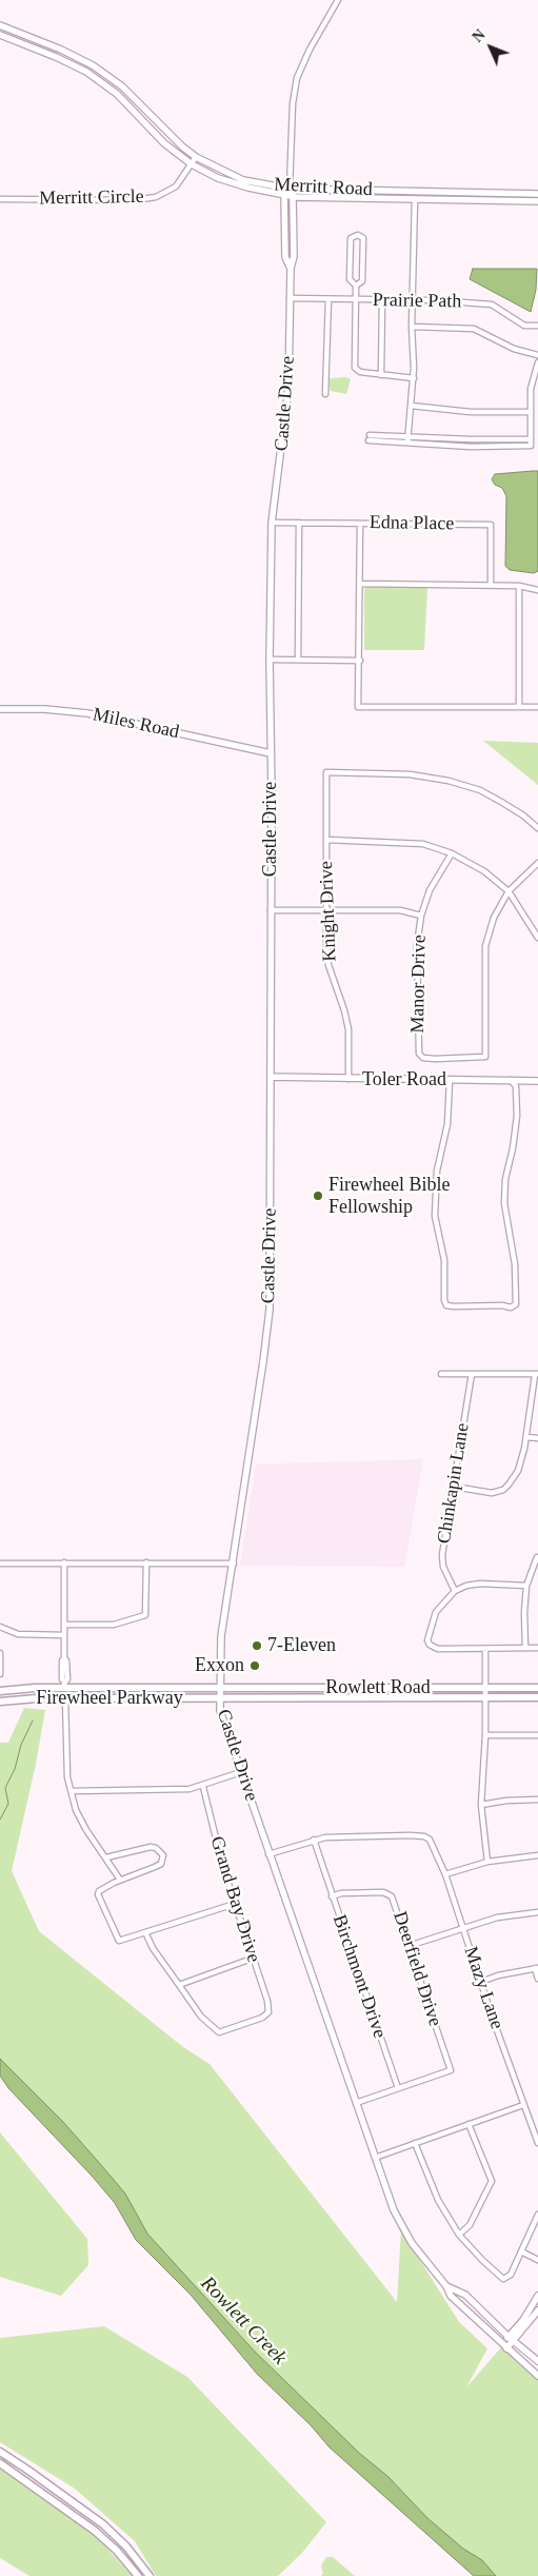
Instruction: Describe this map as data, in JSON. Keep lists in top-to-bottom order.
{
  "streets": {
    "main road": ["Rowlett Road", "Firewheel Parkway"],
    "street": [
      "Merritt Road",
      "Merritt Circle",
      "Prairie Path",
      "Castle Drive",
      "Edna Place",
      "Miles Road",
      "Knight Drive",
      "Manor Drive",
      "Toler Road",
      "Chinkapin Lane",
      "Grand Bay Drive",
      "Deerfield Drive",
      "Birchmont Drive",
      "Mazy Lane"
    ]
  },
  "crossings": [
    ["Merritt Road", "Merritt Circle"],
    ["Merritt Road", "Castle Drive"],
    ["Prairie Path", "Castle Drive"],
    ["Castle Drive", "Edna Place"],
    ["Castle Drive", "Miles Road"],
    ["Castle Drive", "Toler Road"],
    ["Castle Drive", "Rowlett Road"],
    ["Castle Drive", "Firewheel Parkway"],
    ["Knight Drive", "Toler Road"],
    ["Rowlett Road", "Firewheel Parkway"],
    ["Deerfield Drive", "Birchmont Drive"],
    ["Birchmont Drive", "Mazy Lane"]
  ],
  "water": ["Rowlett Creek"],
  "places": ["Firewheel Bible Fellowship", "7-Eleven", "Exxon"],
  "north": "top left"
}
